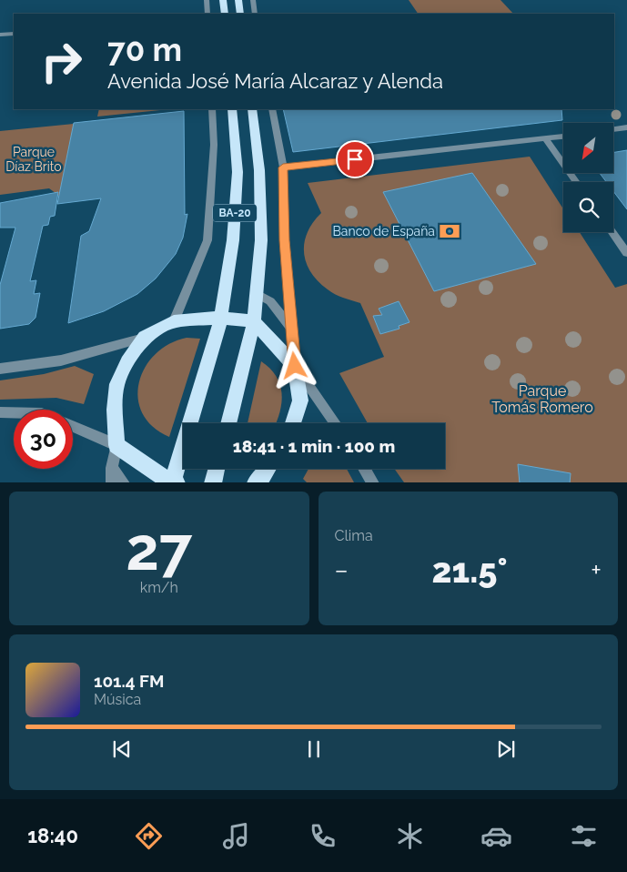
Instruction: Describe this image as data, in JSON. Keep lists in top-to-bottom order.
{
  "streets": {
    "highway": ["BA-20"]
  },
  "parks": ["Parque Díaz Brito", "Parque Tomás Romero"],
  "places": {
    "bank": ["Banco de España"]
  },
  "north": "bottom left",
  "page": {
    "turn": ["70 m", "Avenida José María Alcaraz y Alenda"],
    "limit": "30",
    "trip": "18:41 · 1 min · 100 m",
    "tile": [
      ["27", "km/h"],
      "Clima"
    ],
    "heat": ["−", "21.5°", "+"],
    "song": ["101.4 FM", "Música"],
    "tabs": "18:40"
  }
}
